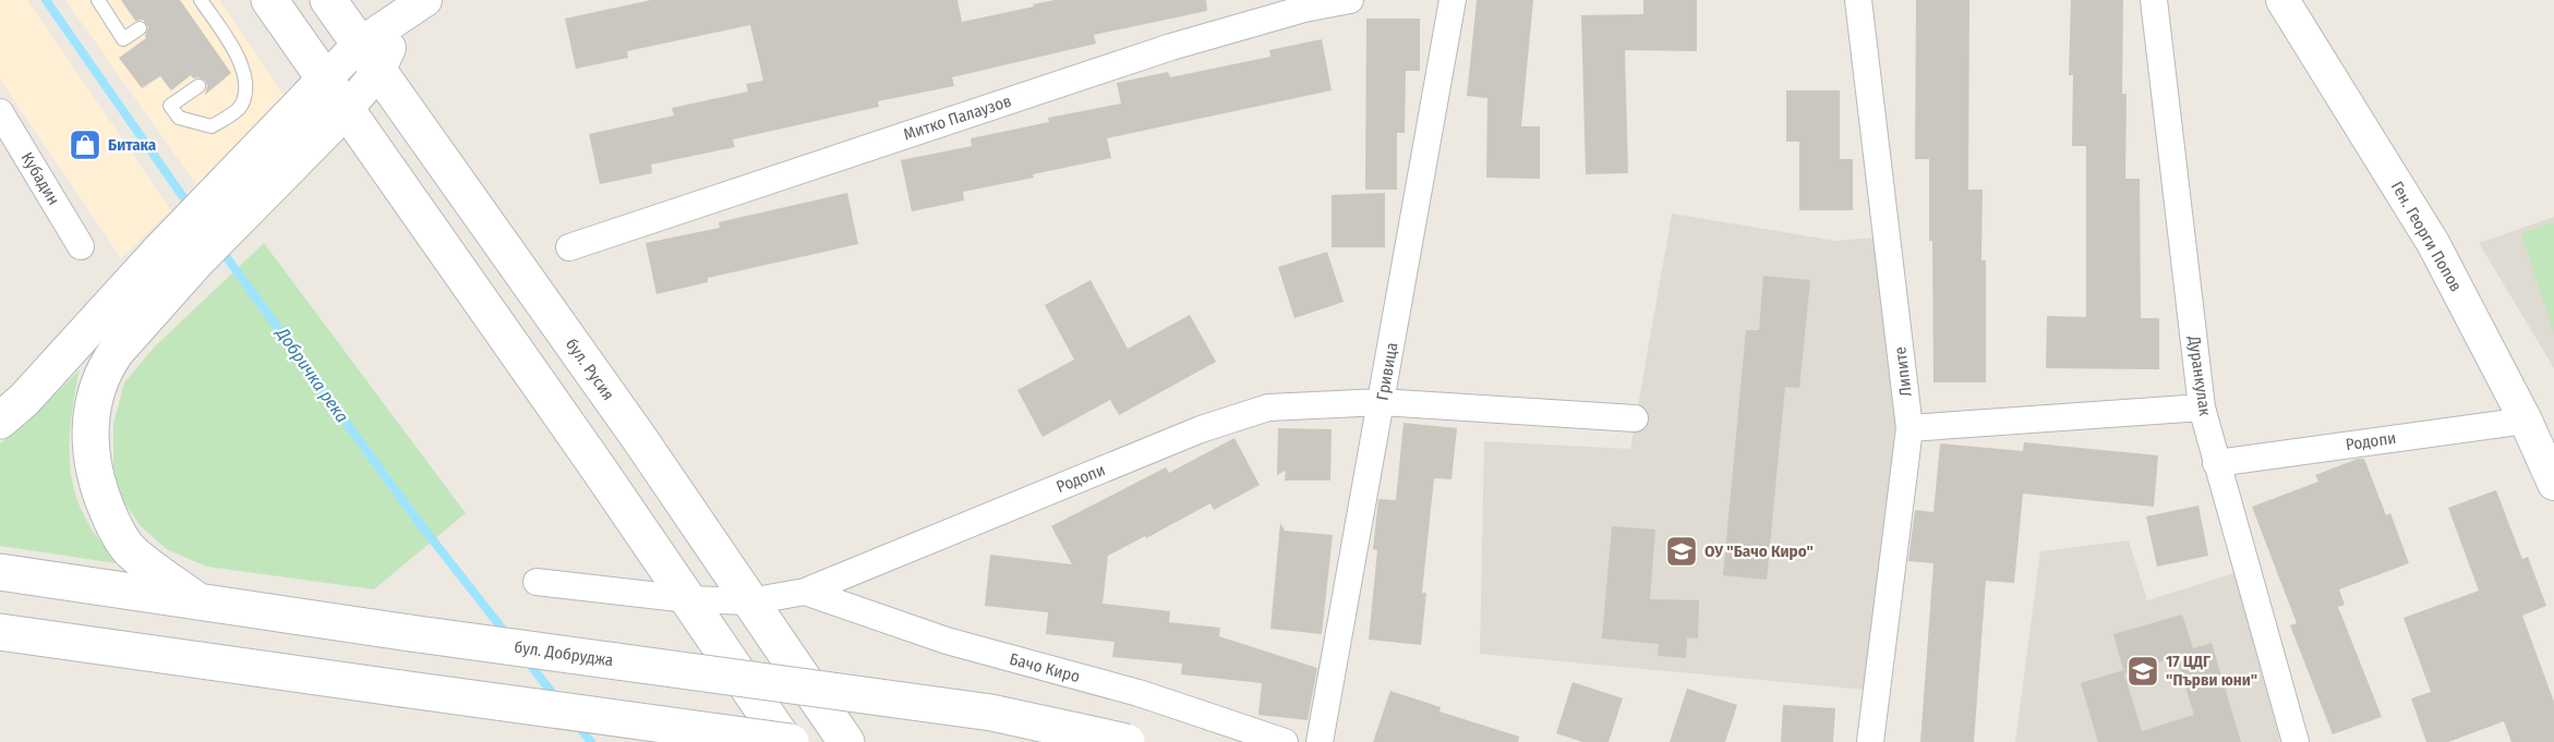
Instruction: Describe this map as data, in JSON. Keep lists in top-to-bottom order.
{
  "streets": {
    "main road": ["бул. Русия", "бул. Добруджа"],
    "street": [
      "Митко Палаузов",
      "Кубадин",
      "Ген. Георги Попов",
      "Гривица",
      "Липите",
      "Дуранкулак",
      "Родопи",
      "Бачо Киро"
    ]
  },
  "crossings": [
    ["Ген. Георги Попов", "Родопи"],
    ["бул. Русия", "Родопи"],
    ["Гривица", "Родопи"],
    ["Дуранкулак", "Родопи"],
    ["Родопи", "Бачо Киро"]
  ],
  "water": ["Добричка река"],
  "places": {
    "shop": ["Битака"],
    "school or university": ["ОУ \"Бачо Киро\"", "17 ЦДГ \"Първи юни\""]
  }
}
